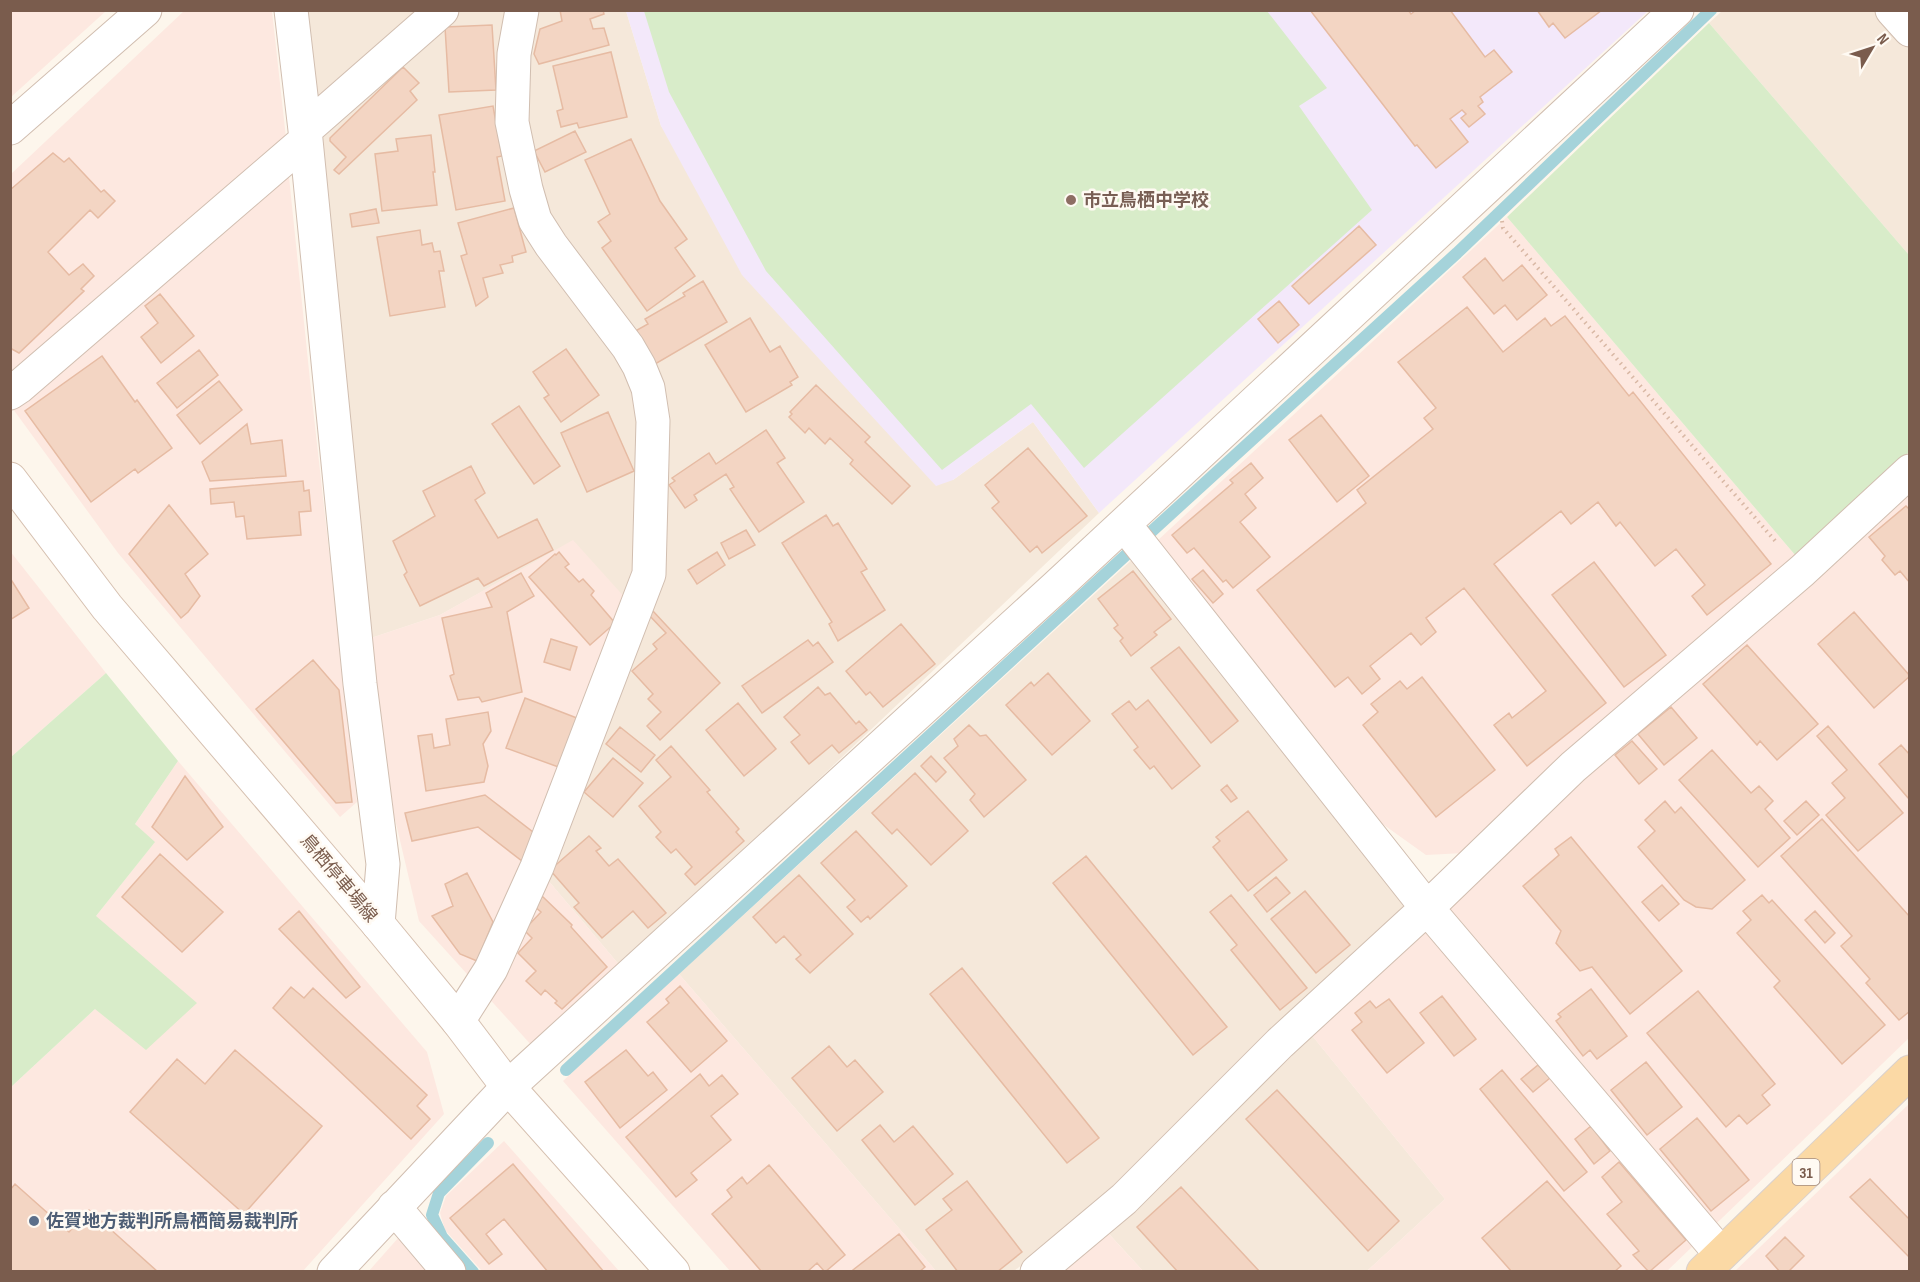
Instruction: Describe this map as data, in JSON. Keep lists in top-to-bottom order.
{
  "streets": {
    "main road": ["31"],
    "street": ["鳥栖停車場線"]
  },
  "places": ["市立鳥栖中学校", "佐賀地方裁判所鳥栖簡易裁判所"],
  "north": "top right"
}
